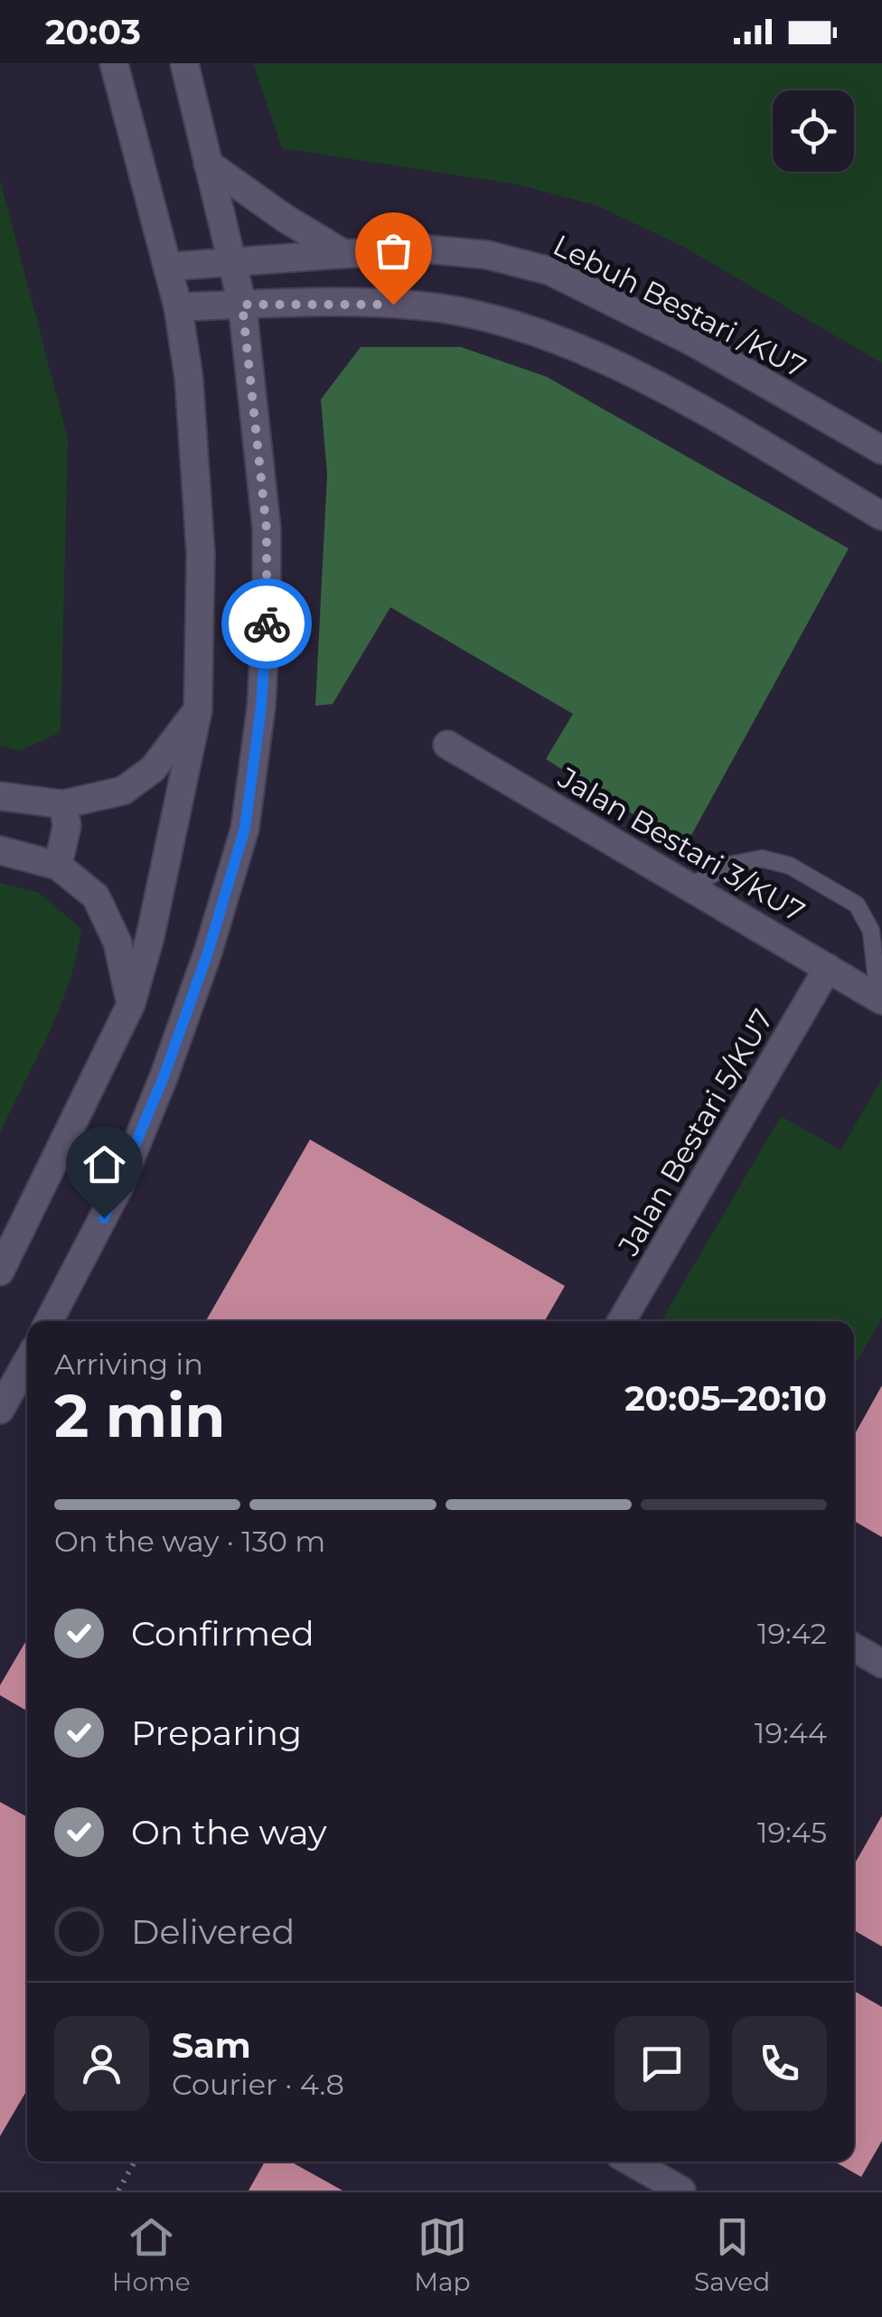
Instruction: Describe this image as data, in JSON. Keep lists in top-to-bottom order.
{
  "streets": {
    "street": ["Lebuh Bestari /KU7", "Jalan Bestari 3/KU7", "Jalan Bestari 5/KU7"]
  },
  "crossings": [
    ["Jalan Bestari 3/KU7", "Jalan Bestari 5/KU7"]
  ],
  "page": {
    "status": "20:03",
    "heading": ["2 min", "Arriving in", "20:05–20:10"],
    "panel": ["Sam", "Courier · 4.8"],
    "bar": "On the way · 130 m",
    "list": [
      ["Confirmed", "19:42"],
      ["Preparing", "19:44"],
      ["On the way", "19:45"],
      "Delivered"
    ],
    "tabs": ["Home", "Map", "Saved"]
  }
}
